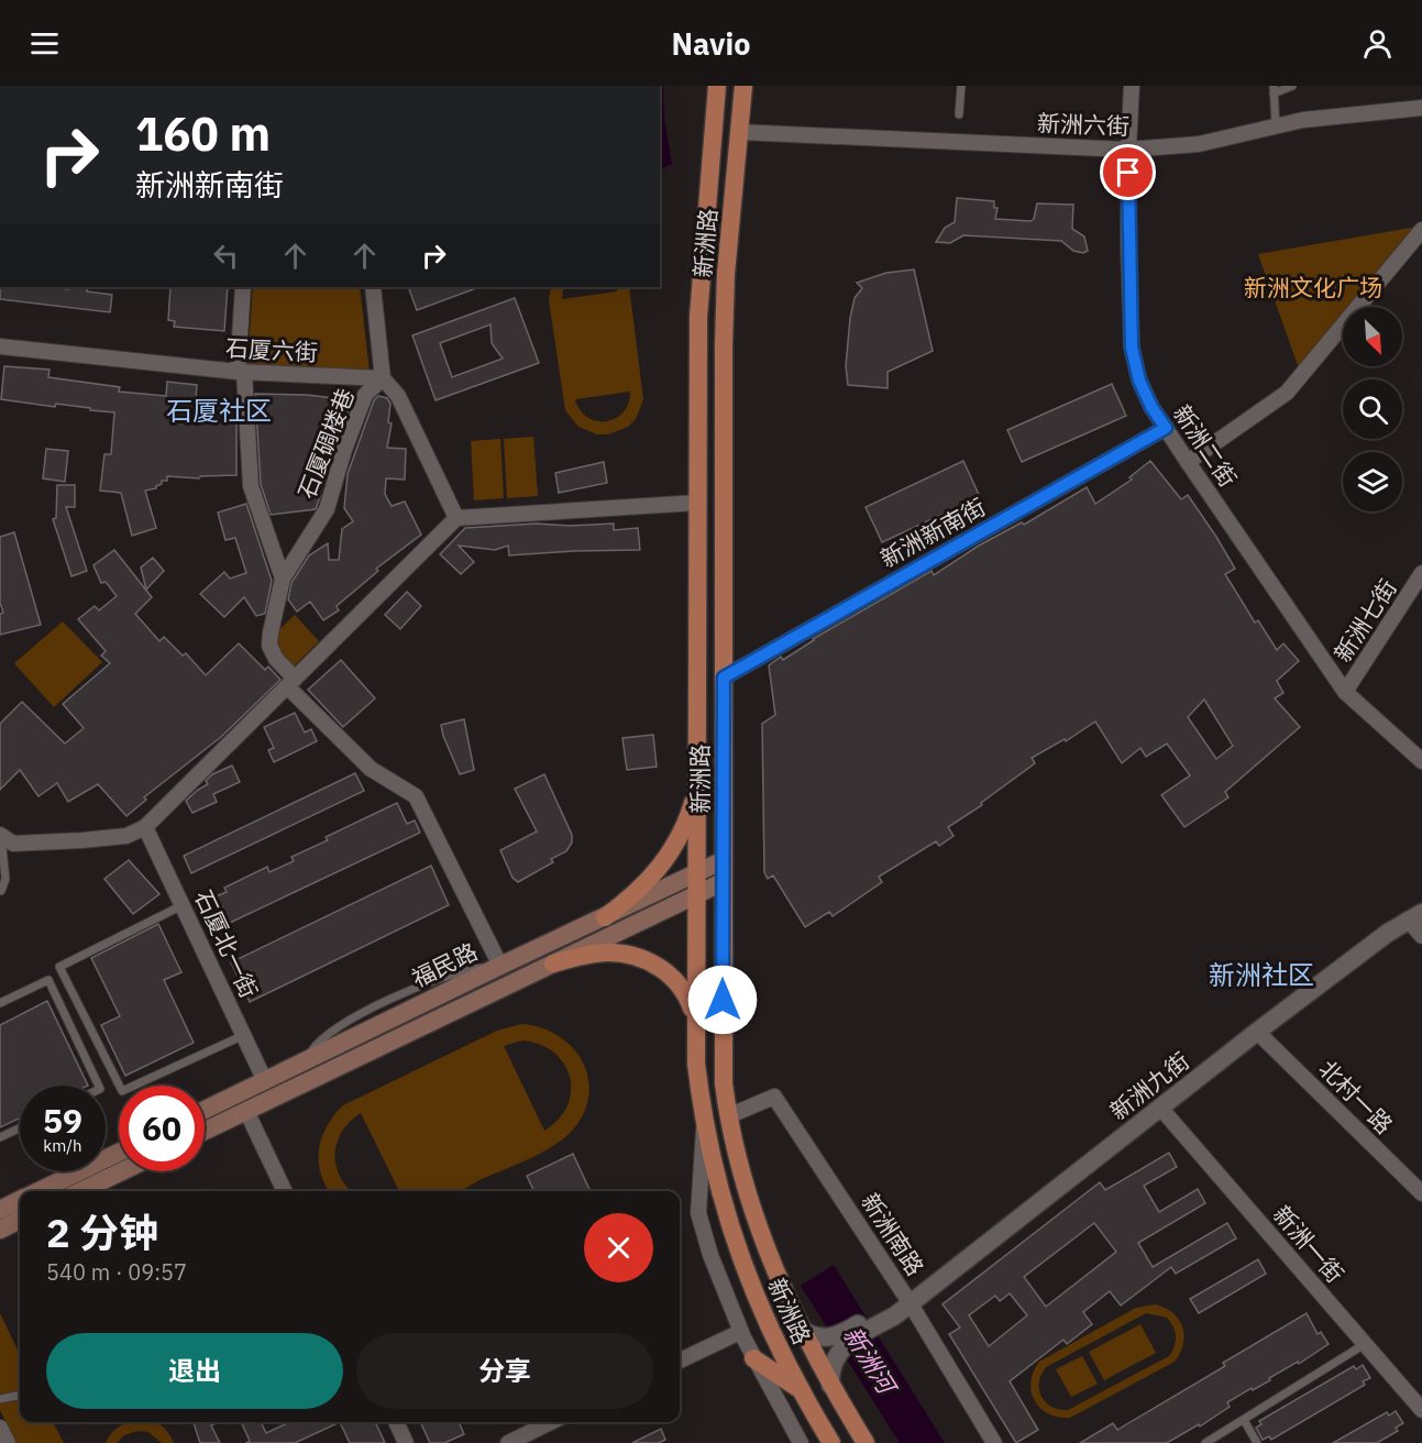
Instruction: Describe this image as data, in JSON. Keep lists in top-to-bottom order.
{
  "streets": {
    "main road": ["新洲路", "福民路"],
    "street": [
      "新洲六街",
      "石厦六街",
      "石厦碉楼巷",
      "新洲二街",
      "新洲新南街",
      "新洲七街",
      "石厦北一街",
      "新洲九街",
      "北村一路",
      "新洲南路",
      "新洲一街"
    ]
  },
  "crossings": [
    ["新洲六街", "新洲路"],
    ["新洲六街", "新洲二街"],
    ["新洲路", "新洲新南街"],
    ["新洲路", "福民路"],
    ["新洲路", "新洲南路"],
    ["石厦六街", "石厦碉楼巷"],
    ["石厦碉楼巷", "福民路"],
    ["新洲二街", "新洲新南街"],
    ["新洲二街", "新洲七街"],
    ["石厦北一街", "福民路"],
    ["新洲九街", "北村一路"],
    ["新洲九街", "新洲南路"],
    ["新洲九街", "新洲一街"]
  ],
  "districts": ["石厦社区", "新洲社区"],
  "water": ["新洲河"],
  "parks": ["新洲文化广场"],
  "north": "bottom right",
  "page": {
    "header": "Navio",
    "turn": ["160 m", "新洲新南街"],
    "speed": "59 km/h",
    "limit": "60",
    "heading": ["2 分钟", "540 m · 09:57"],
    "buttons": ["退出", "分享"]
  }
}
